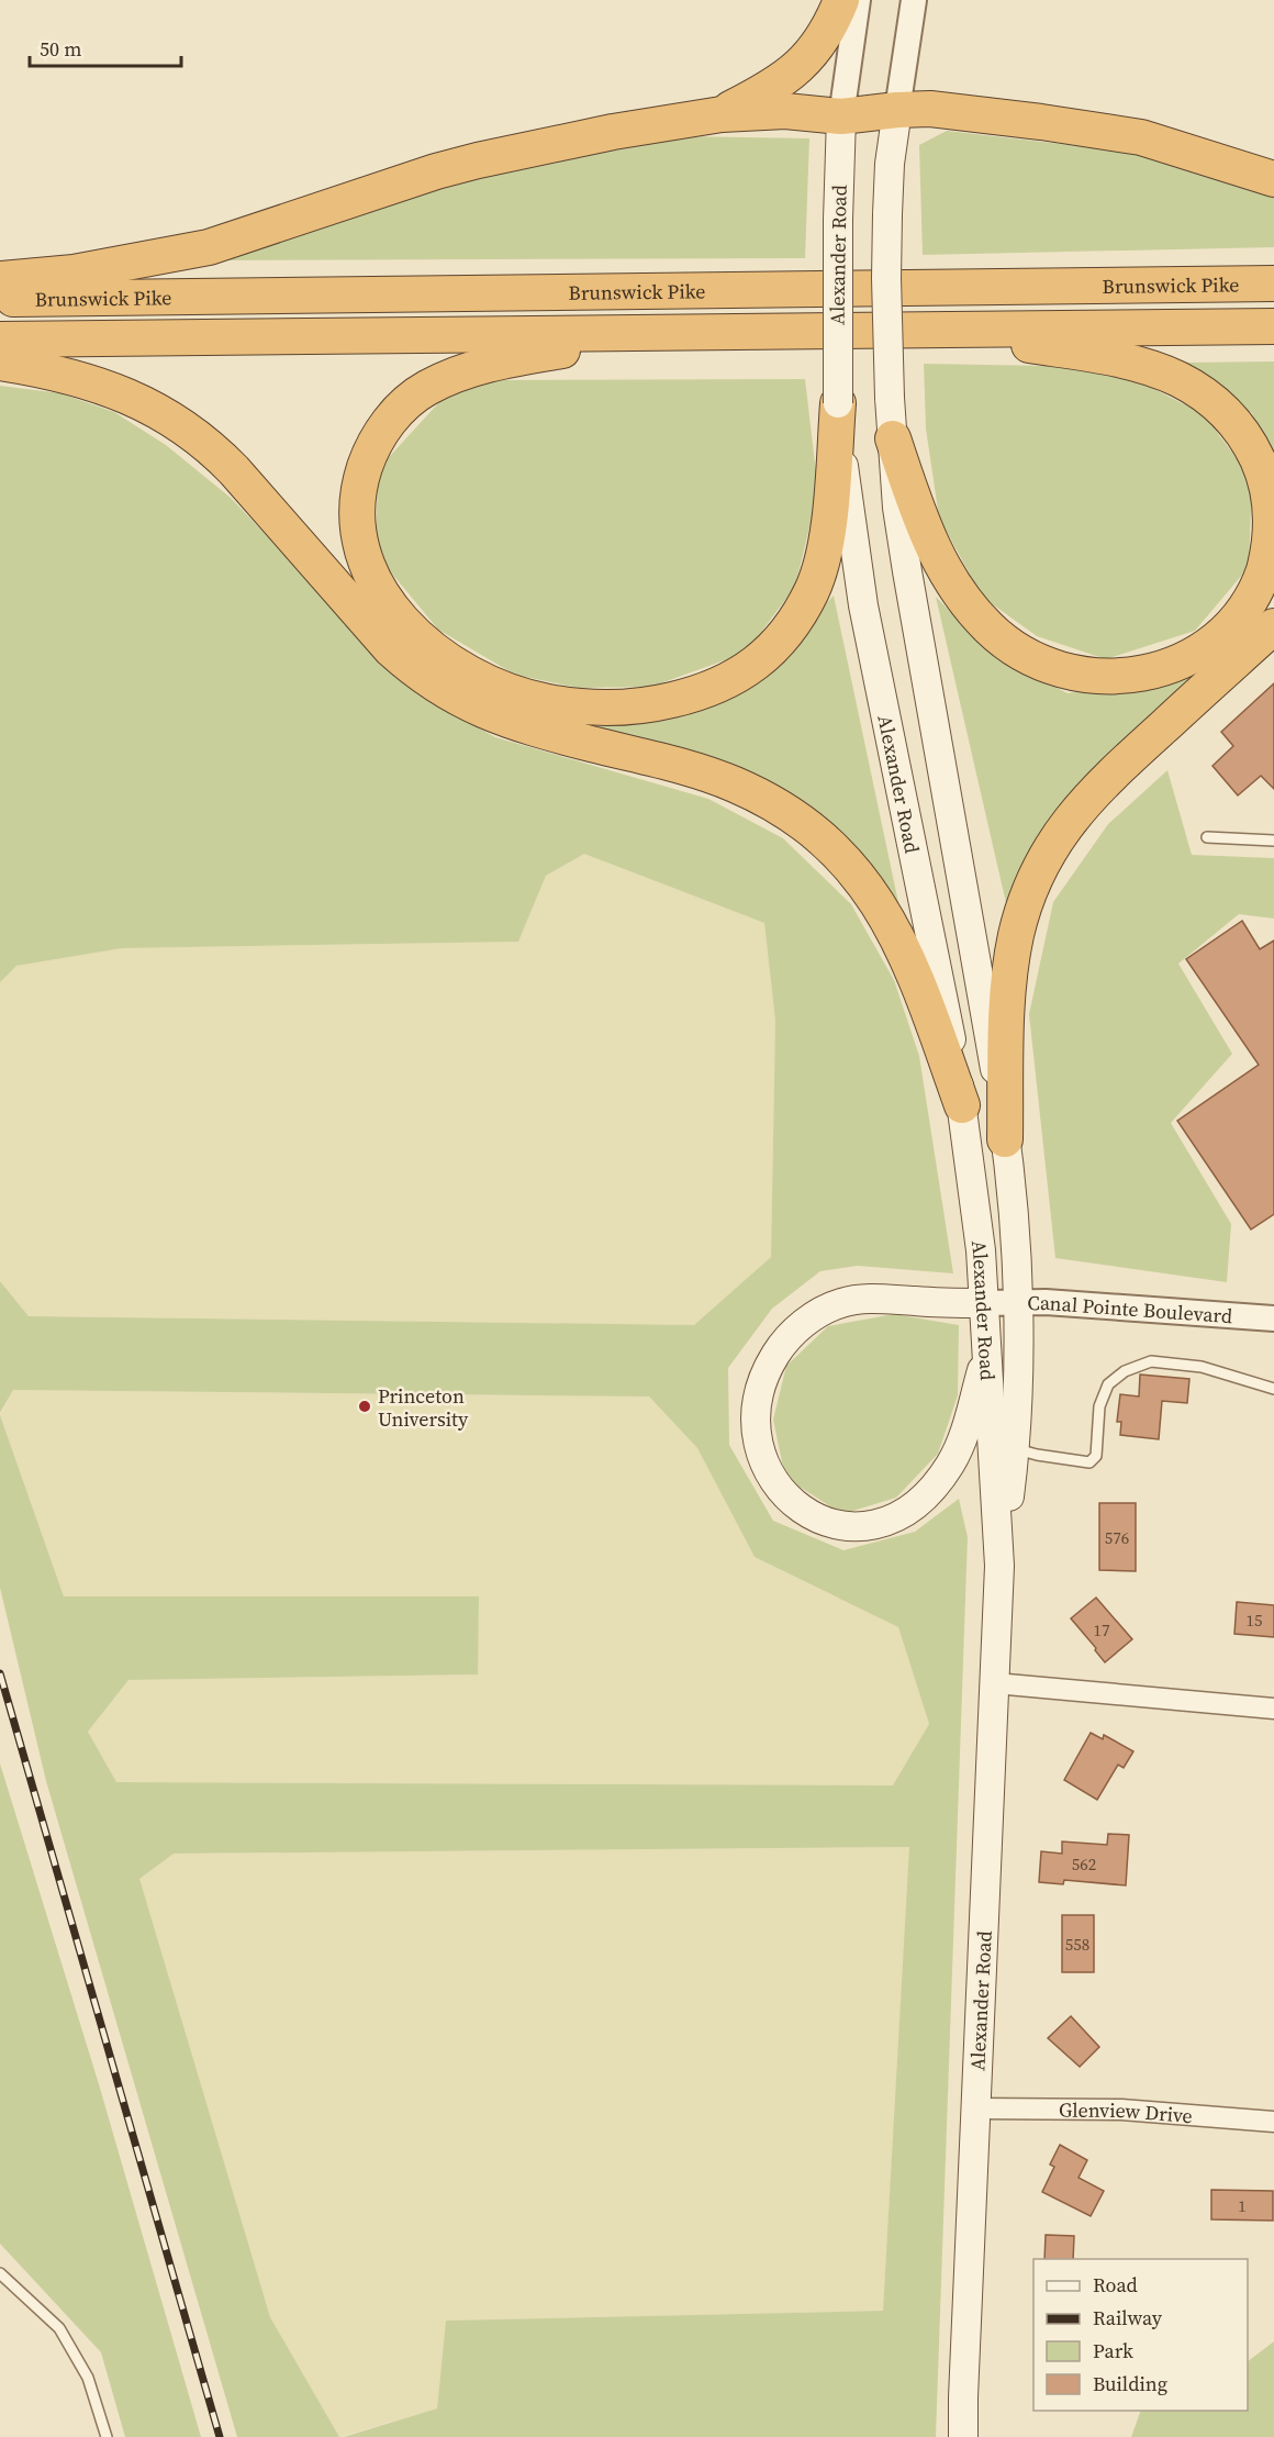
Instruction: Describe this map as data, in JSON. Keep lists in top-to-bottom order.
{
  "streets": {
    "highway": ["Brunswick Pike"],
    "main road": ["Alexander Road"],
    "street": ["Canal Pointe Boulevard", "Glenview Drive"]
  },
  "crossings": [
    ["Alexander Road", "Canal Pointe Boulevard"],
    ["Alexander Road", "Glenview Drive"]
  ],
  "places": ["Princeton University"],
  "house_numbers": [
    "576",
    "15",
    "17",
    "562",
    "558",
    "1"
  ],
  "legend": [
    "Road",
    "Railway",
    "Park",
    "Building"
  ],
  "scale_bar": "50 m"
}
